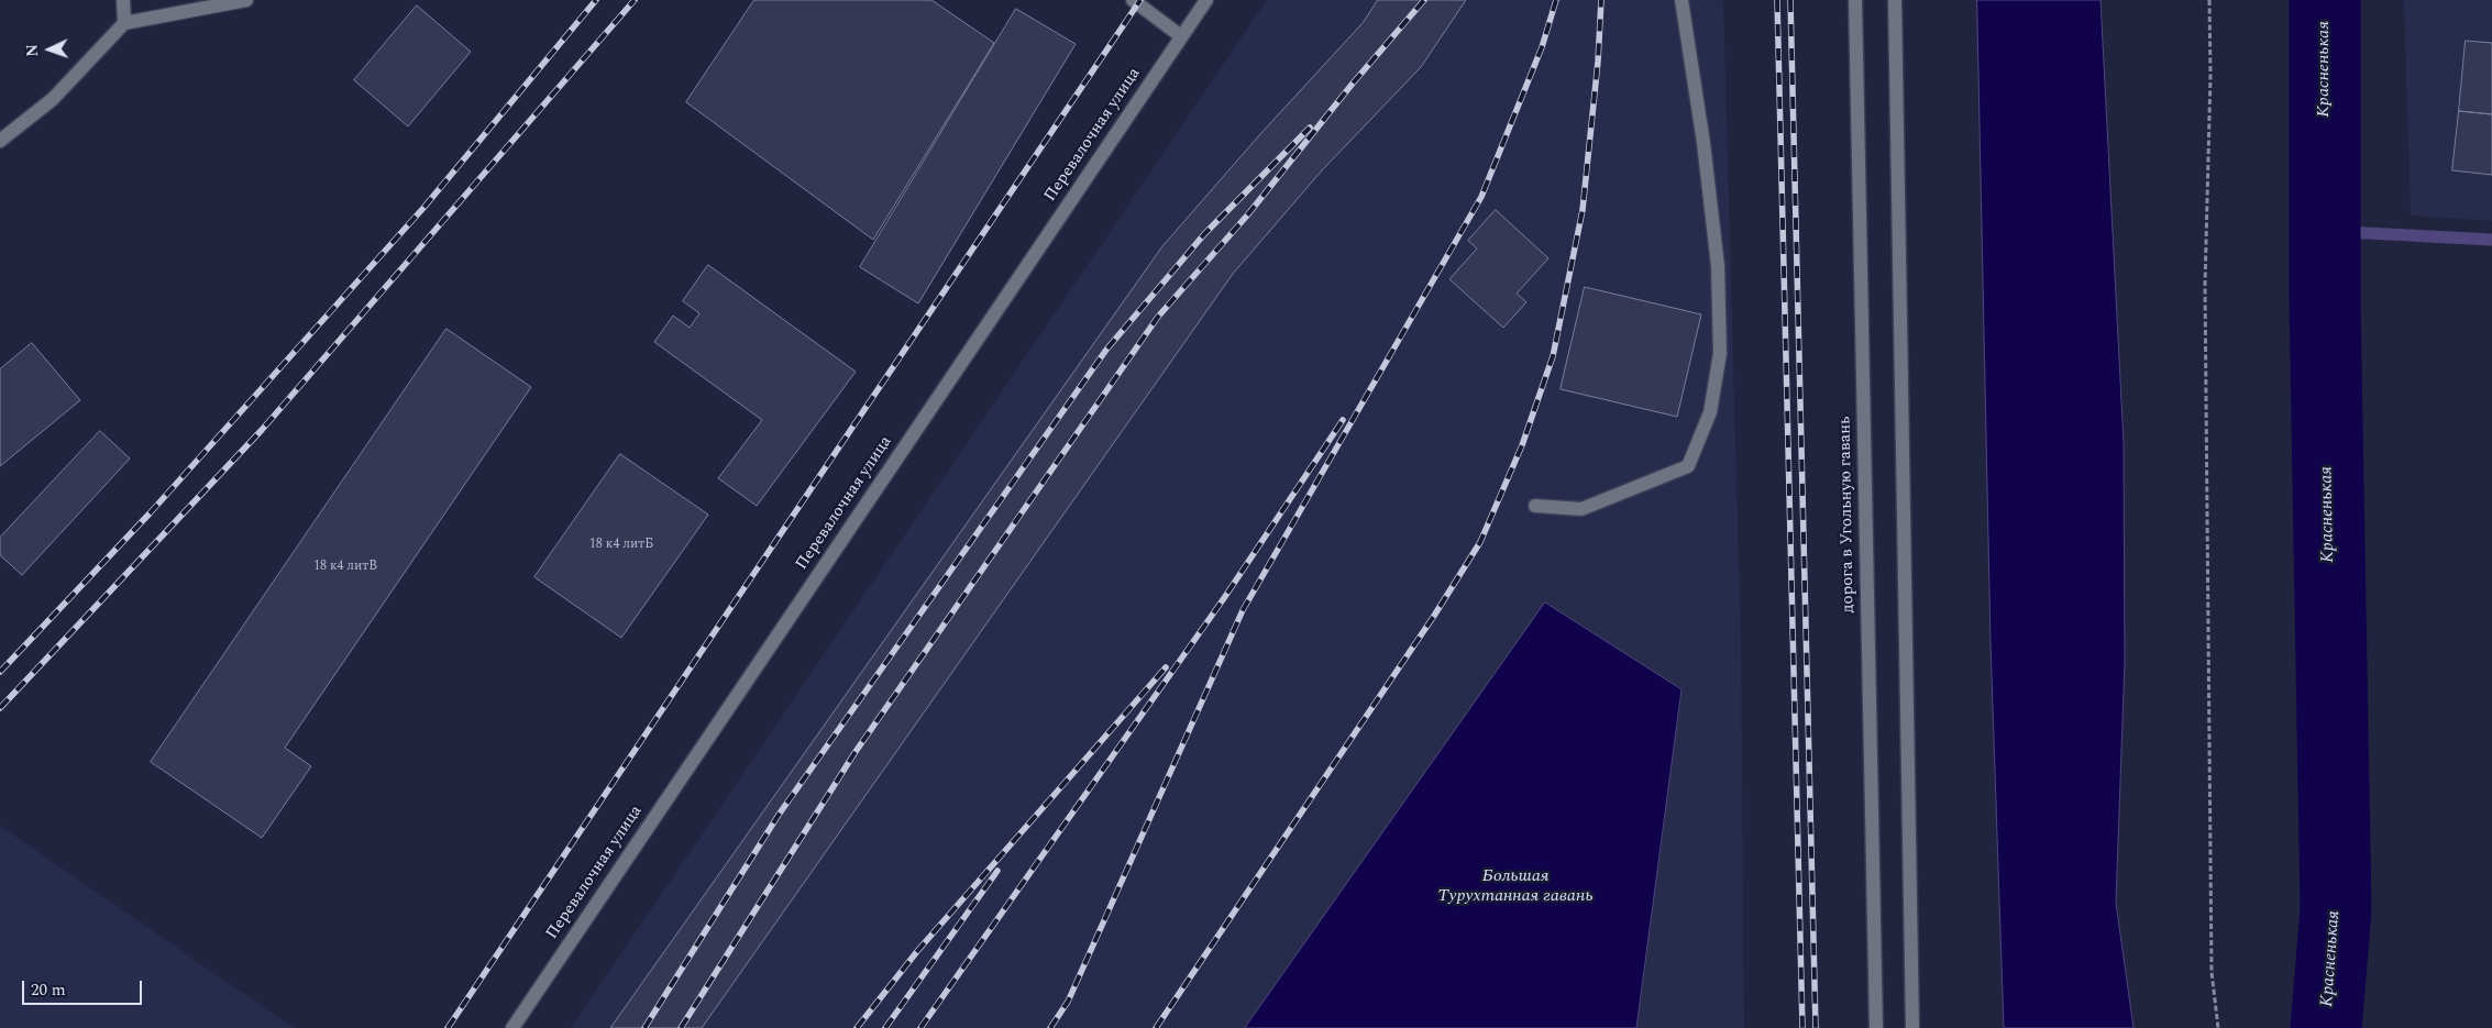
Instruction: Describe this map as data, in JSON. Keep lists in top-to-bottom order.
{
  "streets": {
    "street": ["Перевалочная улица", "дорога в Угольную гавань"]
  },
  "water": ["Красненькая", "Большая Турухтанная гавань"],
  "house_numbers": ["18 к4 литБ", "18 к4 литВ"],
  "scale_bar": "20 m",
  "north": "left"
}
